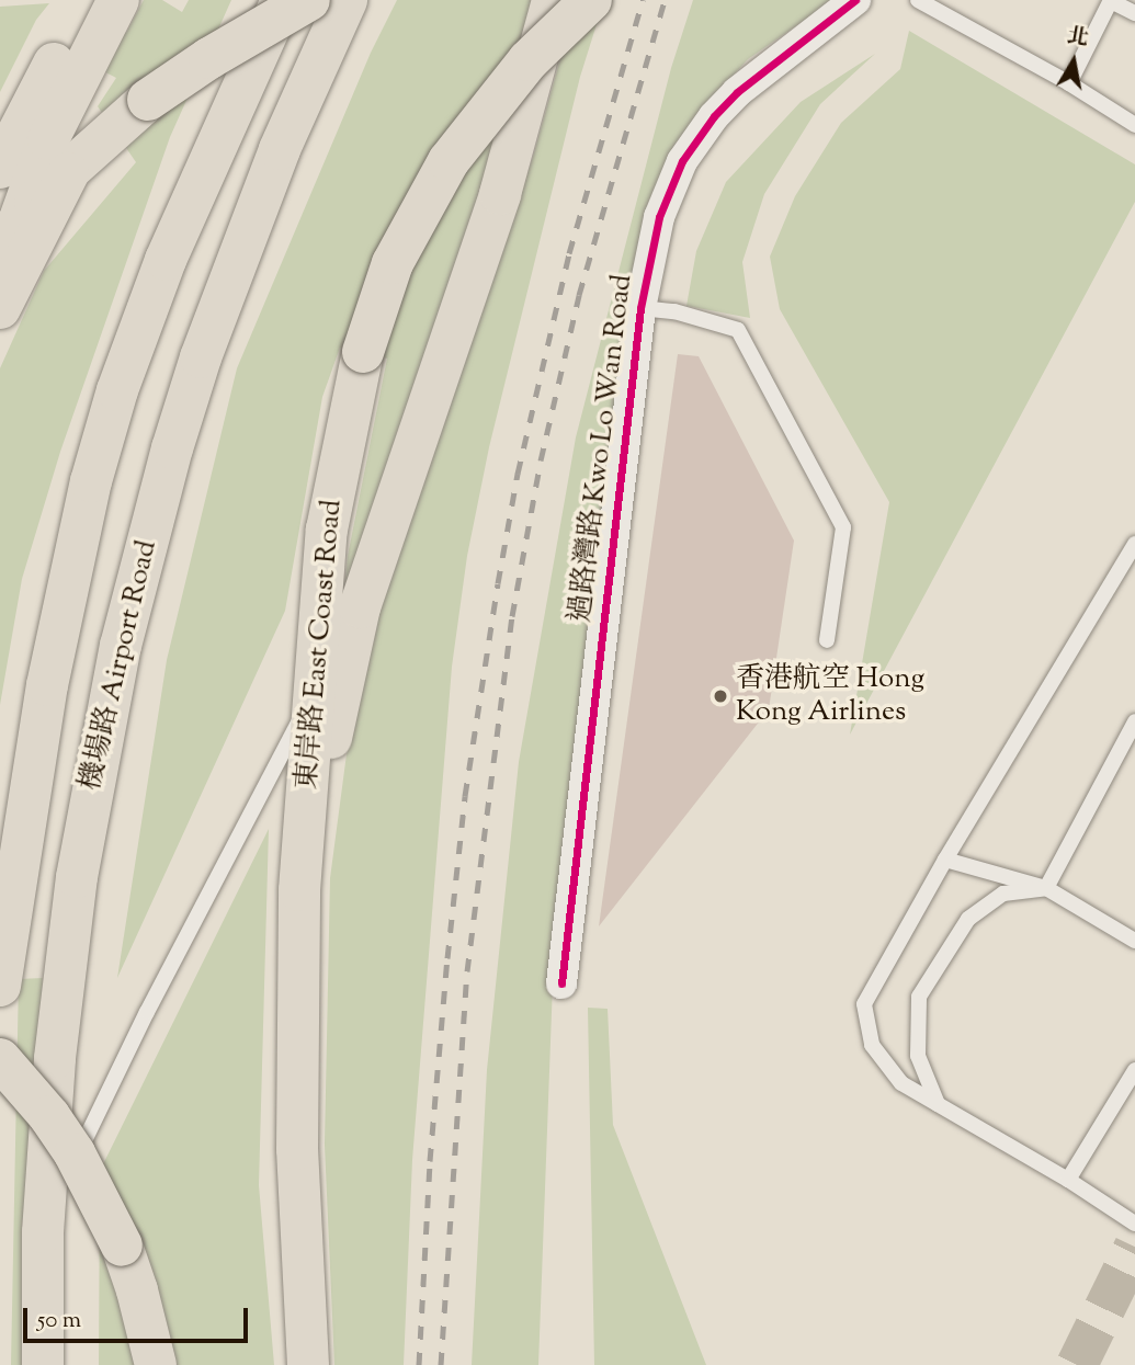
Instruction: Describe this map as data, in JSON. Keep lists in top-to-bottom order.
{
  "streets": {
    "main road": ["東岸路 East Coast Road", "機場路 Airport Road"],
    "street": ["過路灣路 Kwo Lo Wan Road"]
  },
  "places": ["香港航空 Hong Kong Airlines"],
  "scale_bar": "50 m",
  "north": "top"
}
